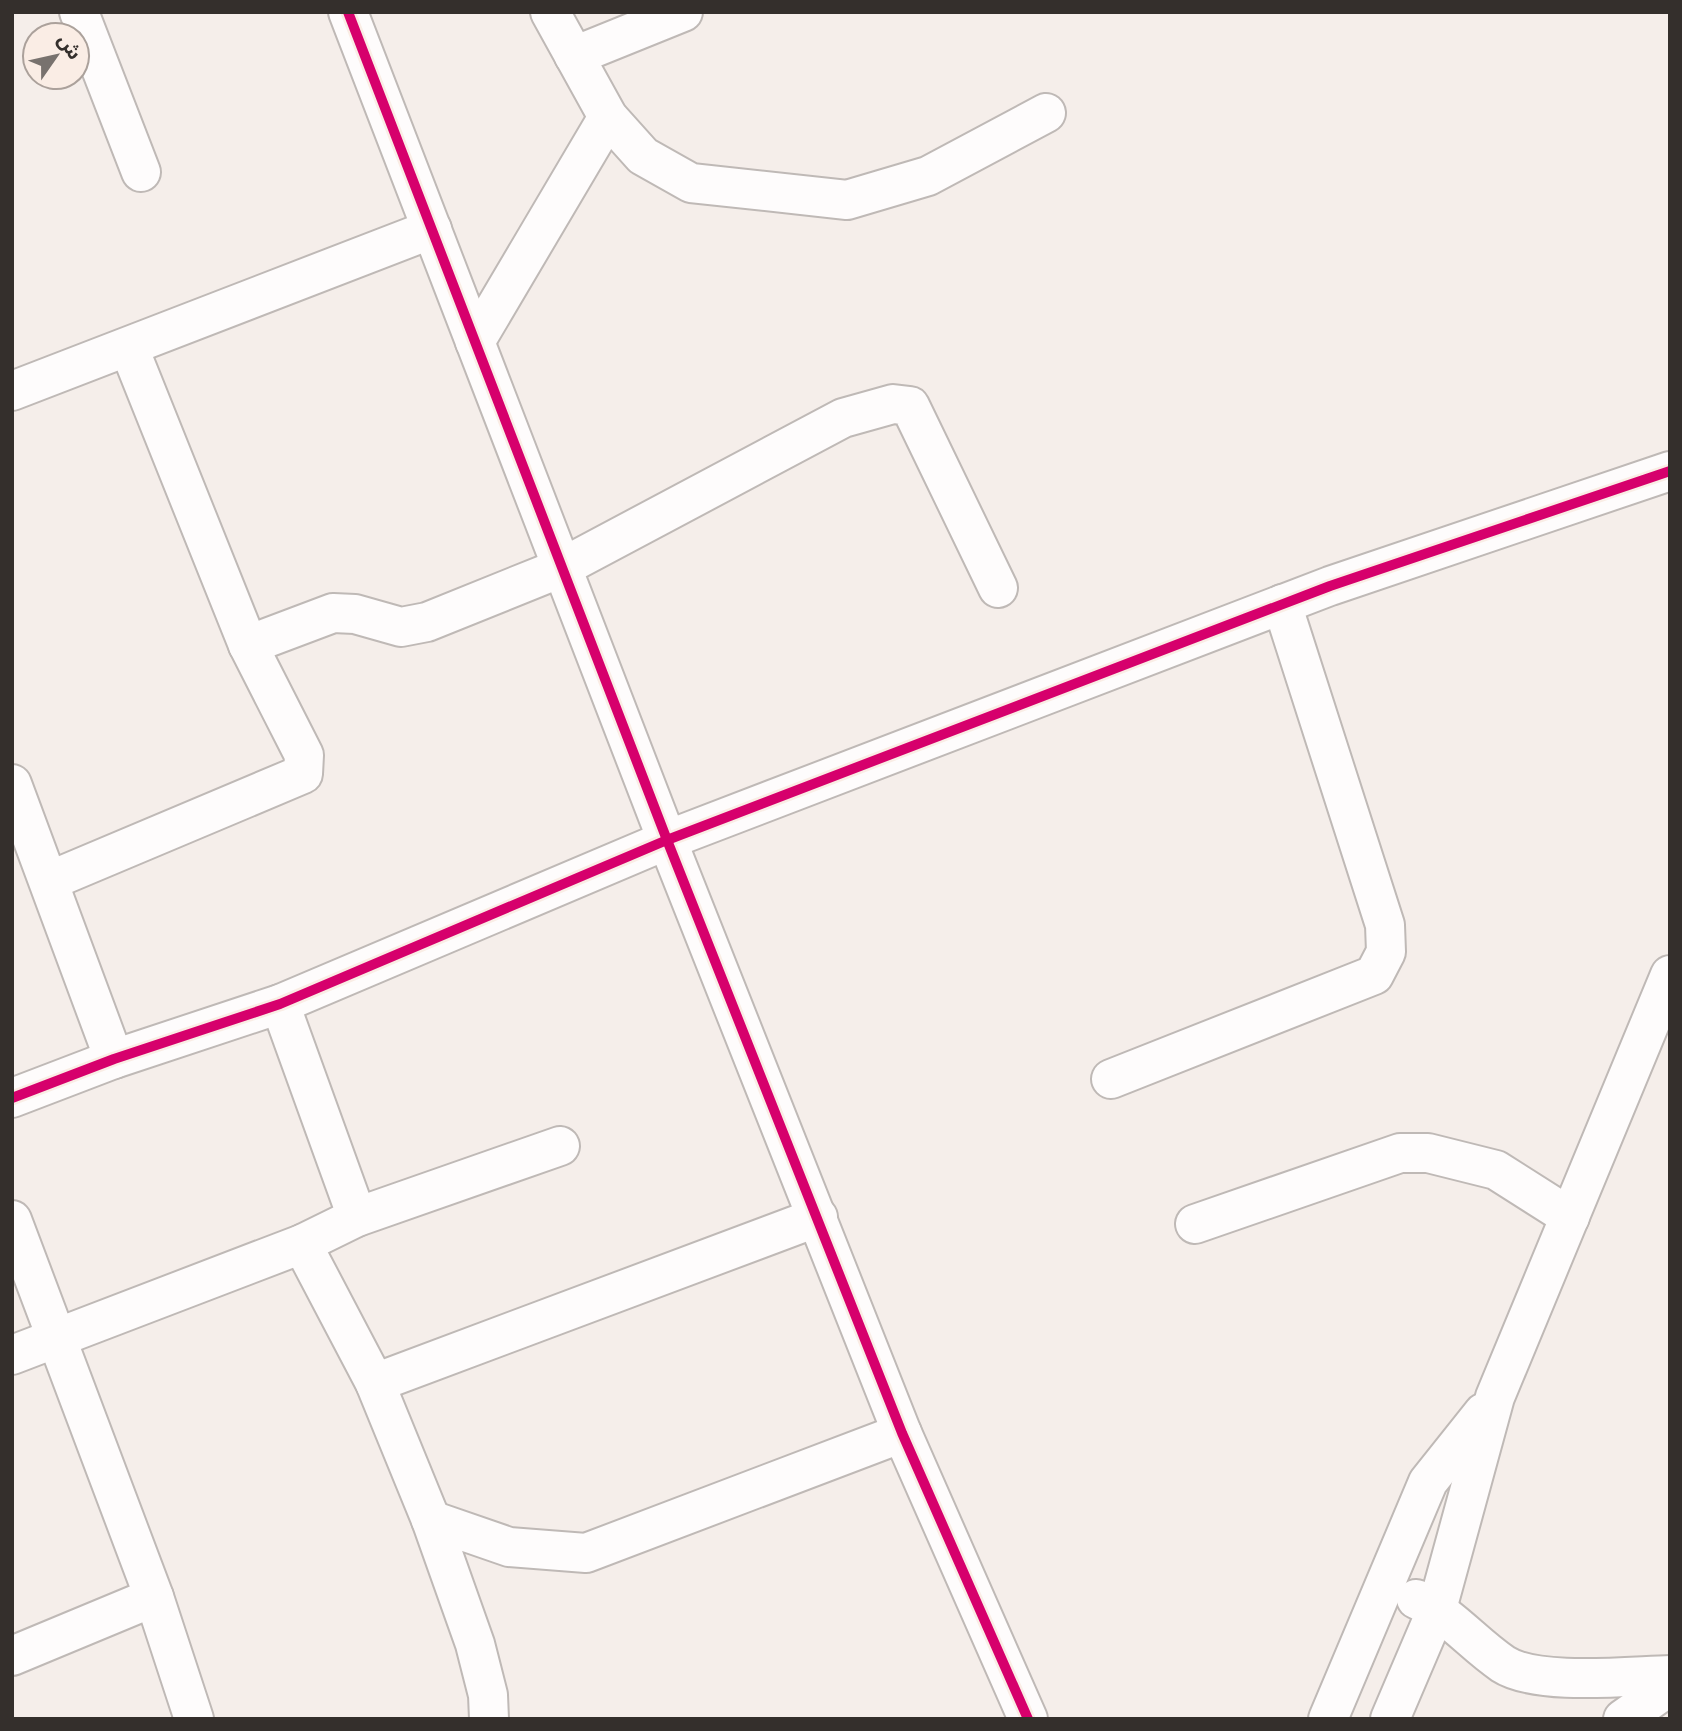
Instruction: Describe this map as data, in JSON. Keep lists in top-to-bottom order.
{
  "north": "top right"
}
